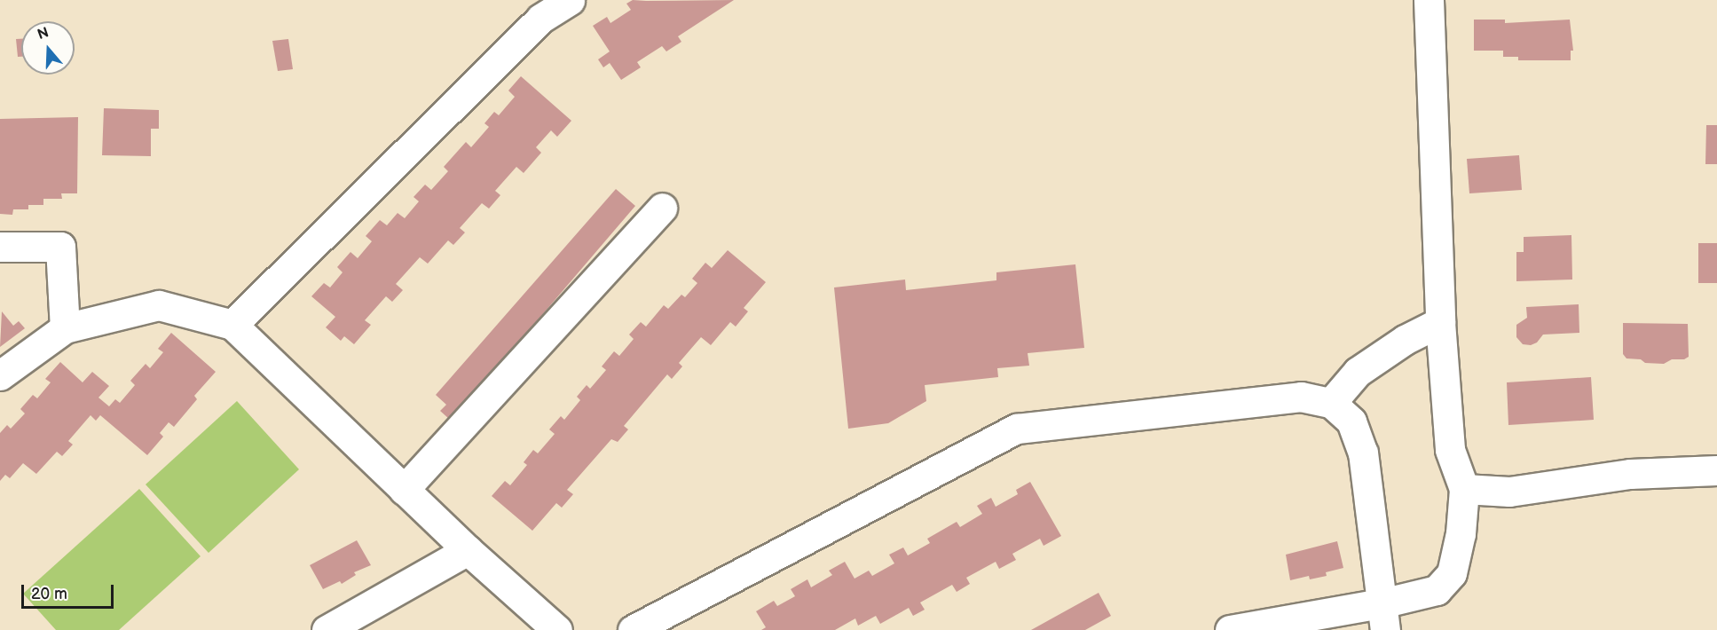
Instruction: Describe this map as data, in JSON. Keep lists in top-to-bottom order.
{
  "scale_bar": "20 m",
  "north": "top"
}
